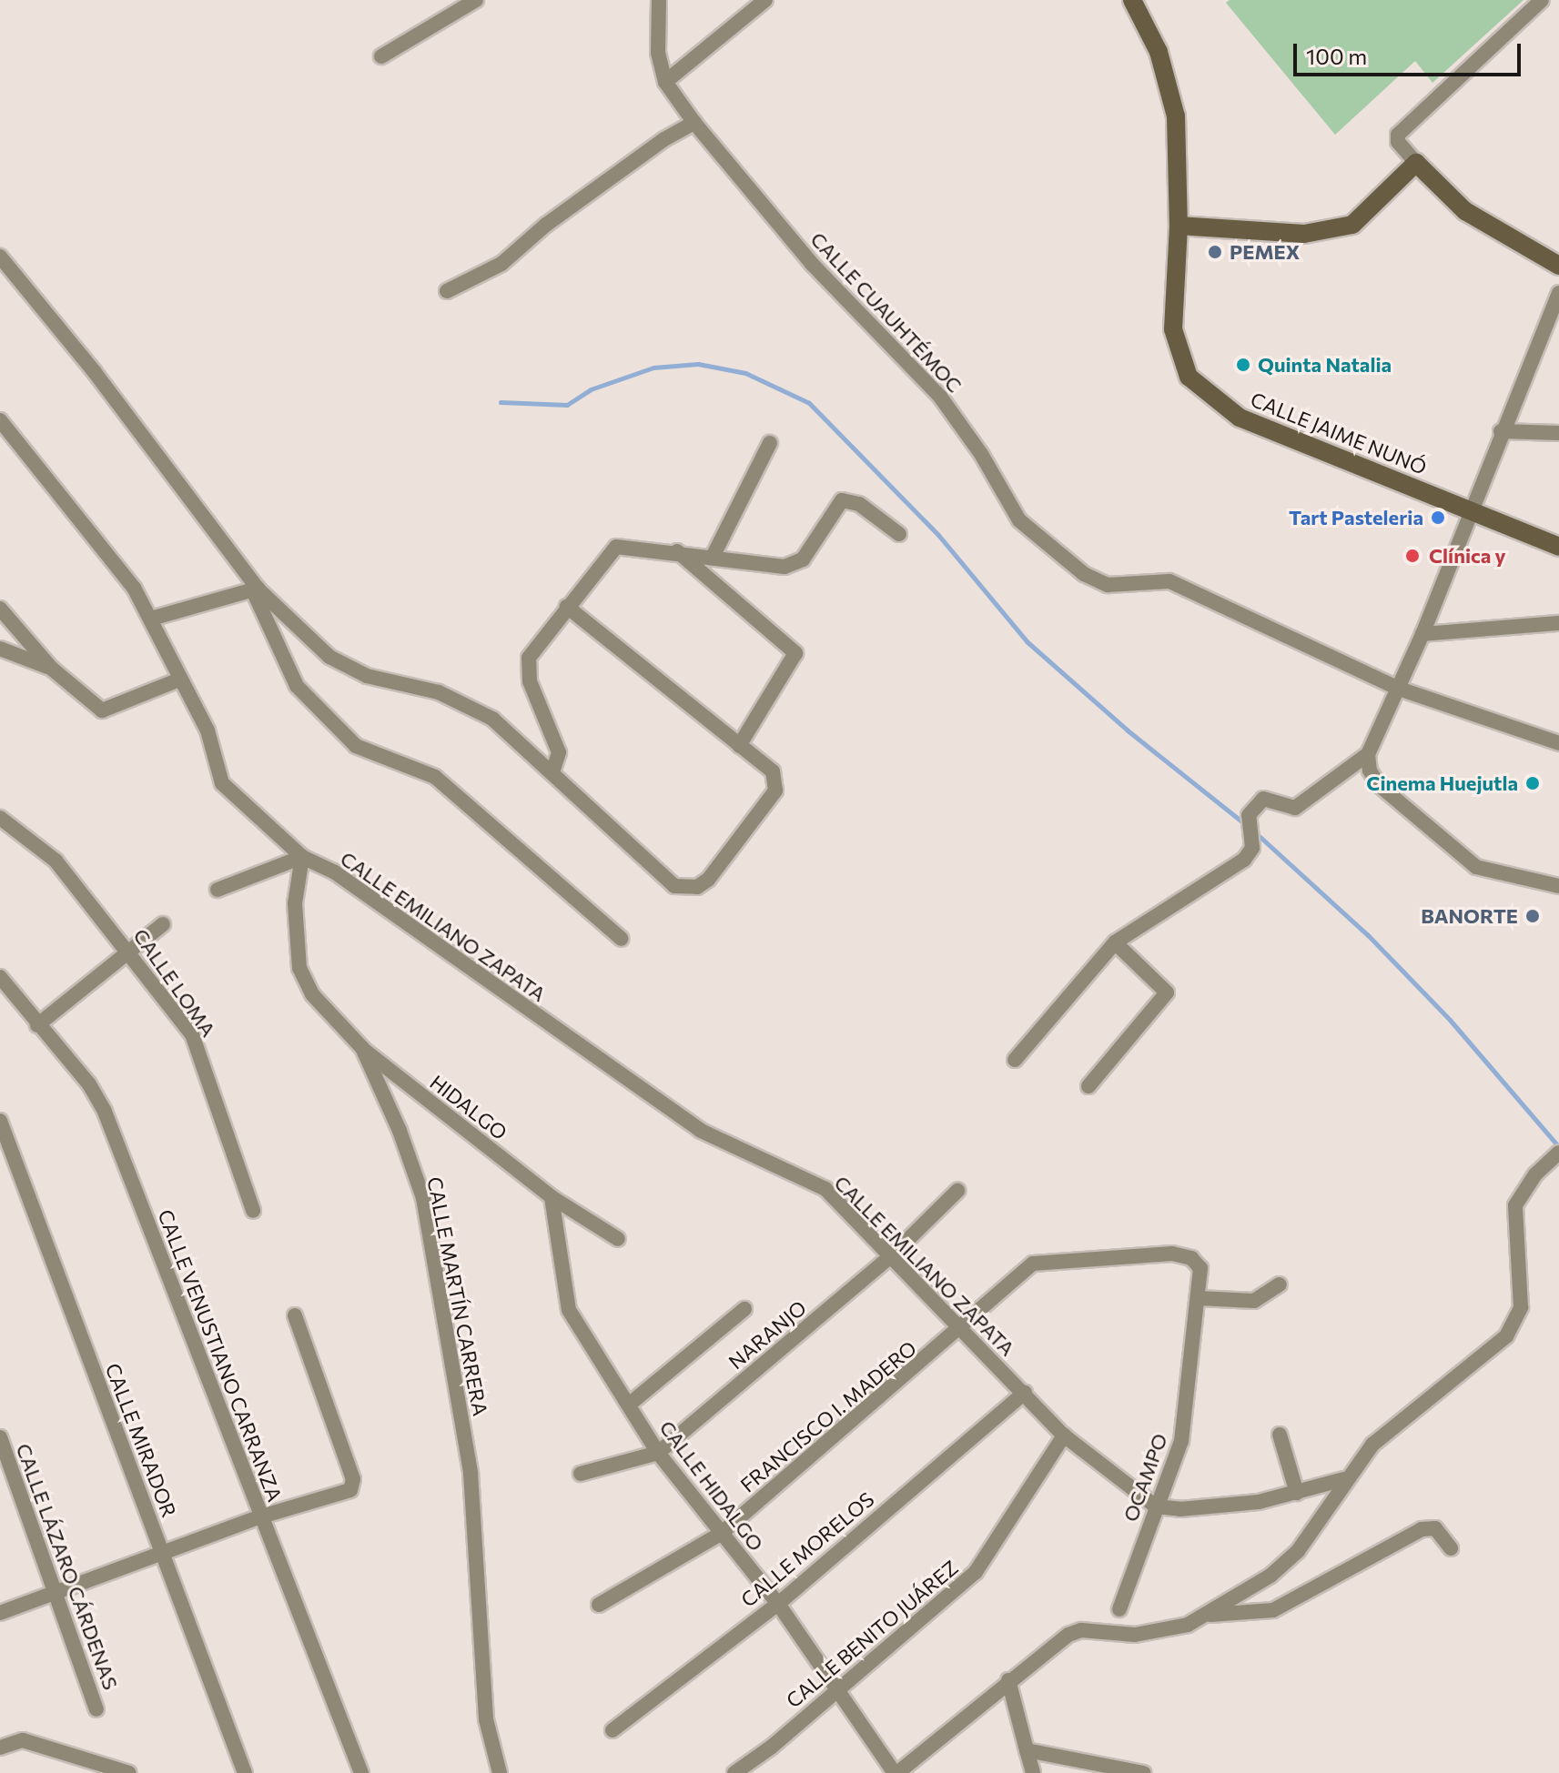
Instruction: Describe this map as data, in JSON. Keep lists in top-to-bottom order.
{
  "streets": {
    "main road": ["CALLE JAIME NUNÓ"],
    "street": [
      "CALLE CUAUHTÉMOC",
      "CALLE EMILIANO ZAPATA",
      "CALLE LOMA",
      "HIDALGO",
      "CALLE MARTÍN CARRERA",
      "NARANJO",
      "CALLE VENUSTIANO CARRANZA",
      "FRANCISCO I. MADERO",
      "CALLE MIRADOR",
      "OCAMPO",
      "CALLE HIDALGO",
      "CALLE MORELOS",
      "CALLE LÁZARO CÁRDENAS",
      "CALLE BENITO JUÁREZ"
    ]
  },
  "crossings": [
    ["CALLE EMILIANO ZAPATA", "CALLE MARTÍN CARRERA"],
    ["CALLE EMILIANO ZAPATA", "NARANJO"],
    ["CALLE EMILIANO ZAPATA", "FRANCISCO I. MADERO"],
    ["CALLE EMILIANO ZAPATA", "OCAMPO"],
    ["CALLE EMILIANO ZAPATA", "CALLE MORELOS"],
    ["CALLE EMILIANO ZAPATA", "CALLE BENITO JUÁREZ"],
    ["HIDALGO", "CALLE MARTÍN CARRERA"],
    ["HIDALGO", "CALLE HIDALGO"],
    ["NARANJO", "CALLE HIDALGO"],
    ["FRANCISCO I. MADERO", "OCAMPO"],
    ["FRANCISCO I. MADERO", "CALLE HIDALGO"],
    ["CALLE HIDALGO", "CALLE MORELOS"],
    ["CALLE HIDALGO", "CALLE BENITO JUÁREZ"]
  ],
  "places": [
    "PEMEX",
    "Quinta Natalia",
    "Tart Pasteleria",
    "Clínica y",
    "Cinema Huejutla",
    "BANORTE"
  ],
  "scale_bar": "100 m"
}
